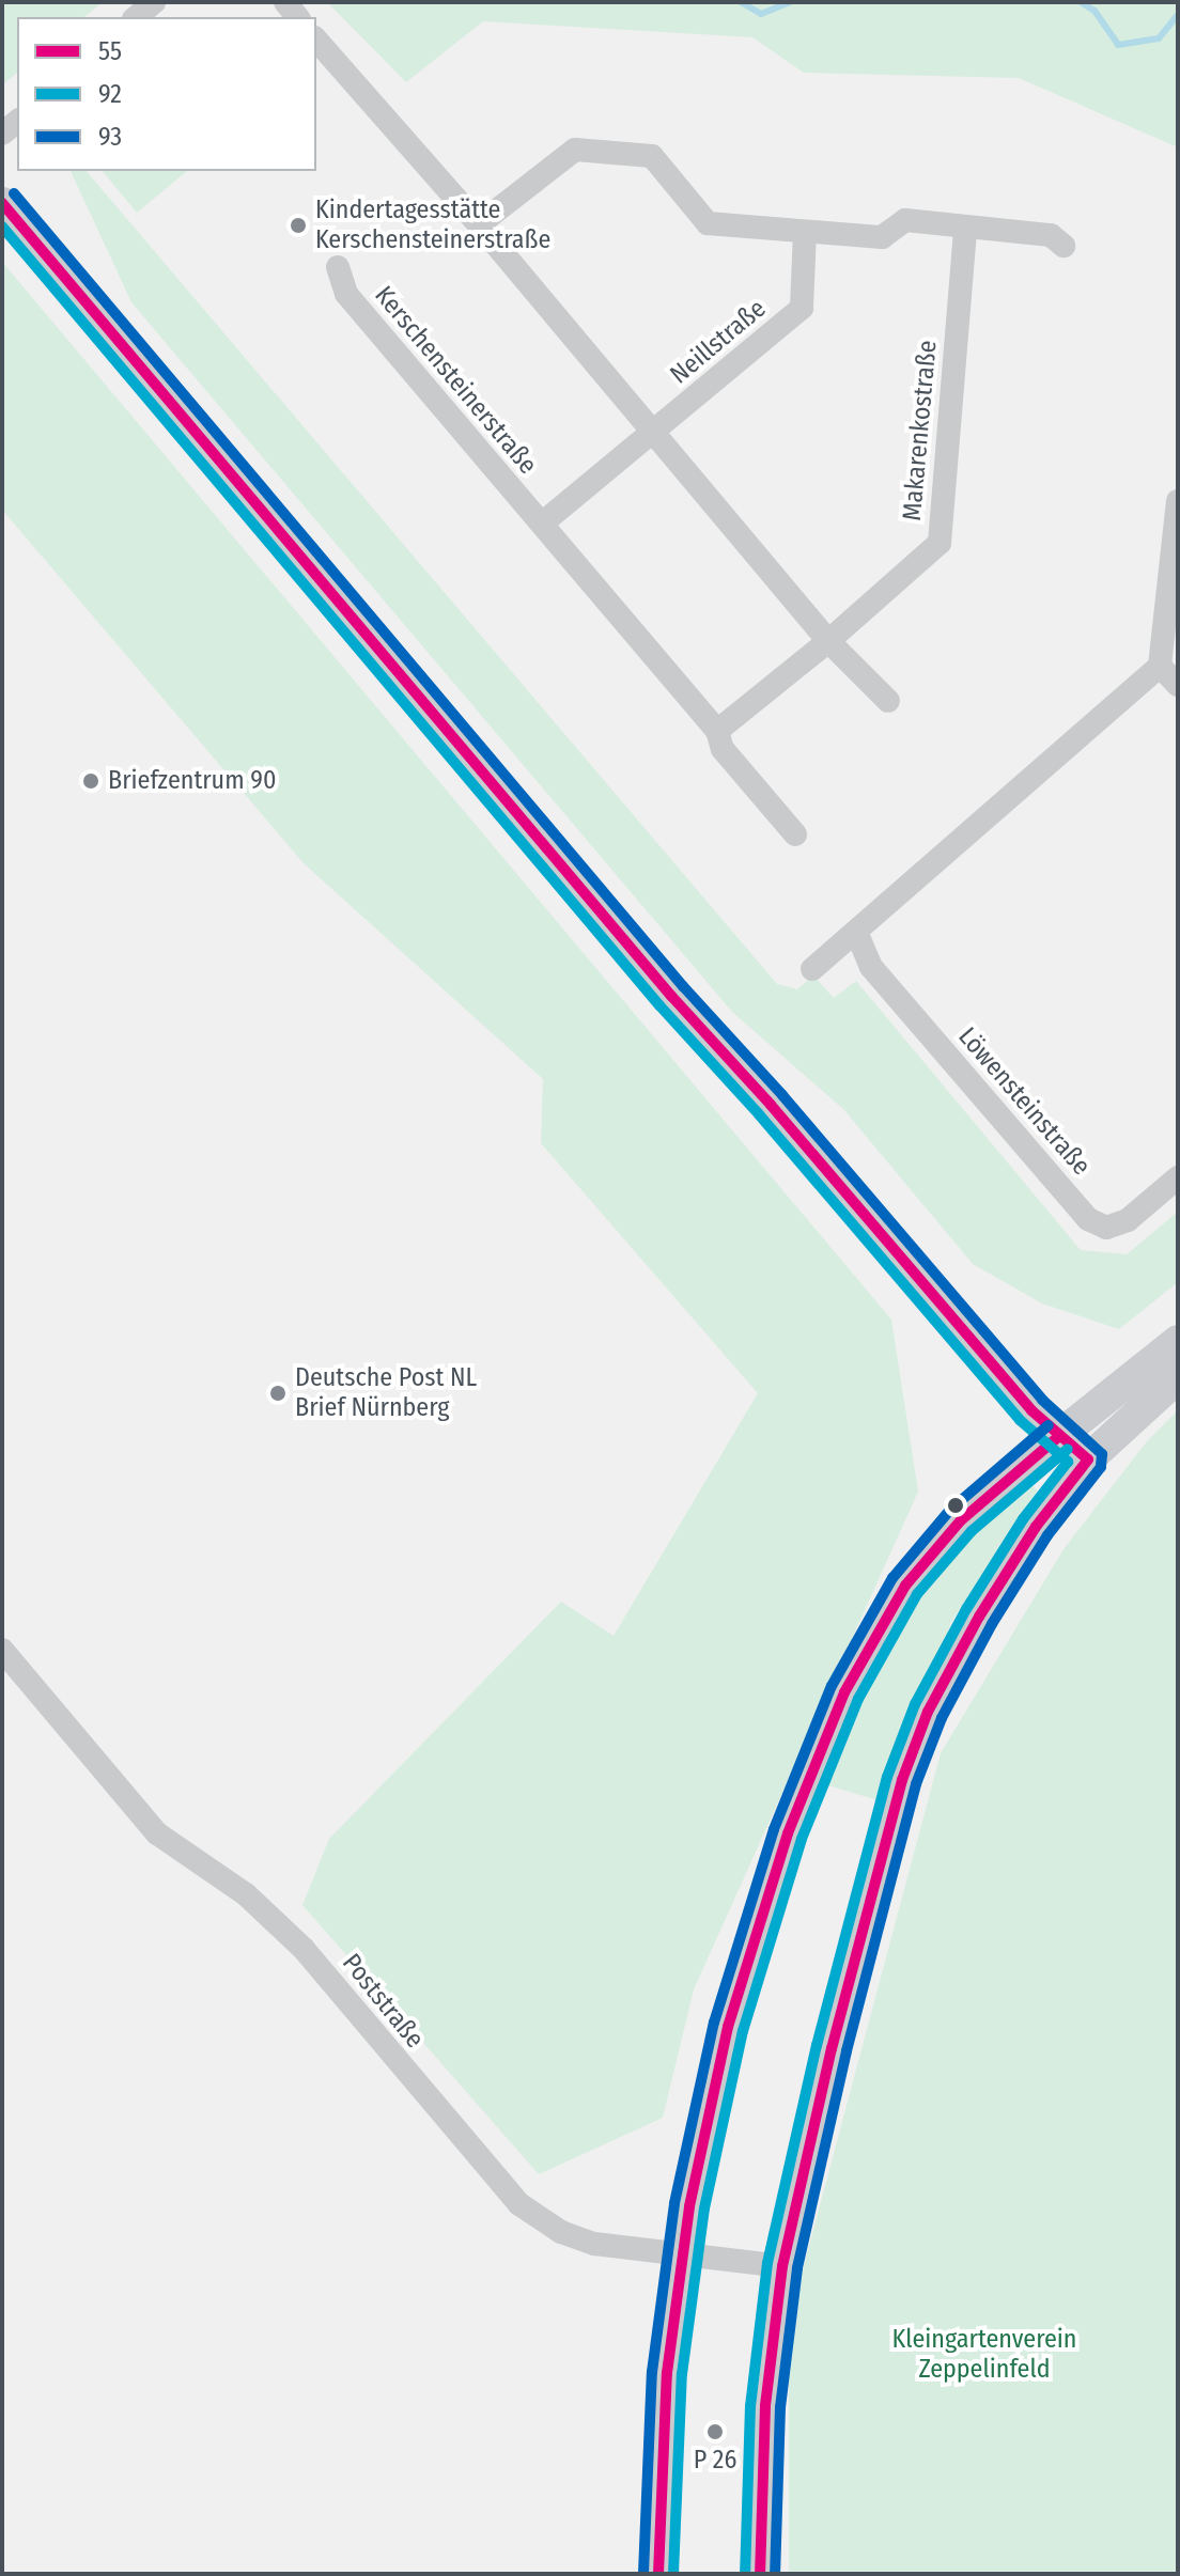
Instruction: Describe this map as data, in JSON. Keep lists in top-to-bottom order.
{
  "streets": {
    "street": [
      "Neillstraße",
      "Kerschensteinerstraße",
      "Makarenkostraße",
      "Löwensteinstraße",
      "Poststraße"
    ]
  },
  "parks": ["Kleingartenverein Zeppelinfeld"],
  "places": [
    "Kindertagesstätte Kerschensteinerstraße",
    "Briefzentrum 90",
    "Deutsche Post NL Brief Nürnberg",
    "P 26"
  ],
  "lines": ["transit line 93", "transit line 55", "transit line 92"],
  "legend": ["55", "92", "93"]
}
